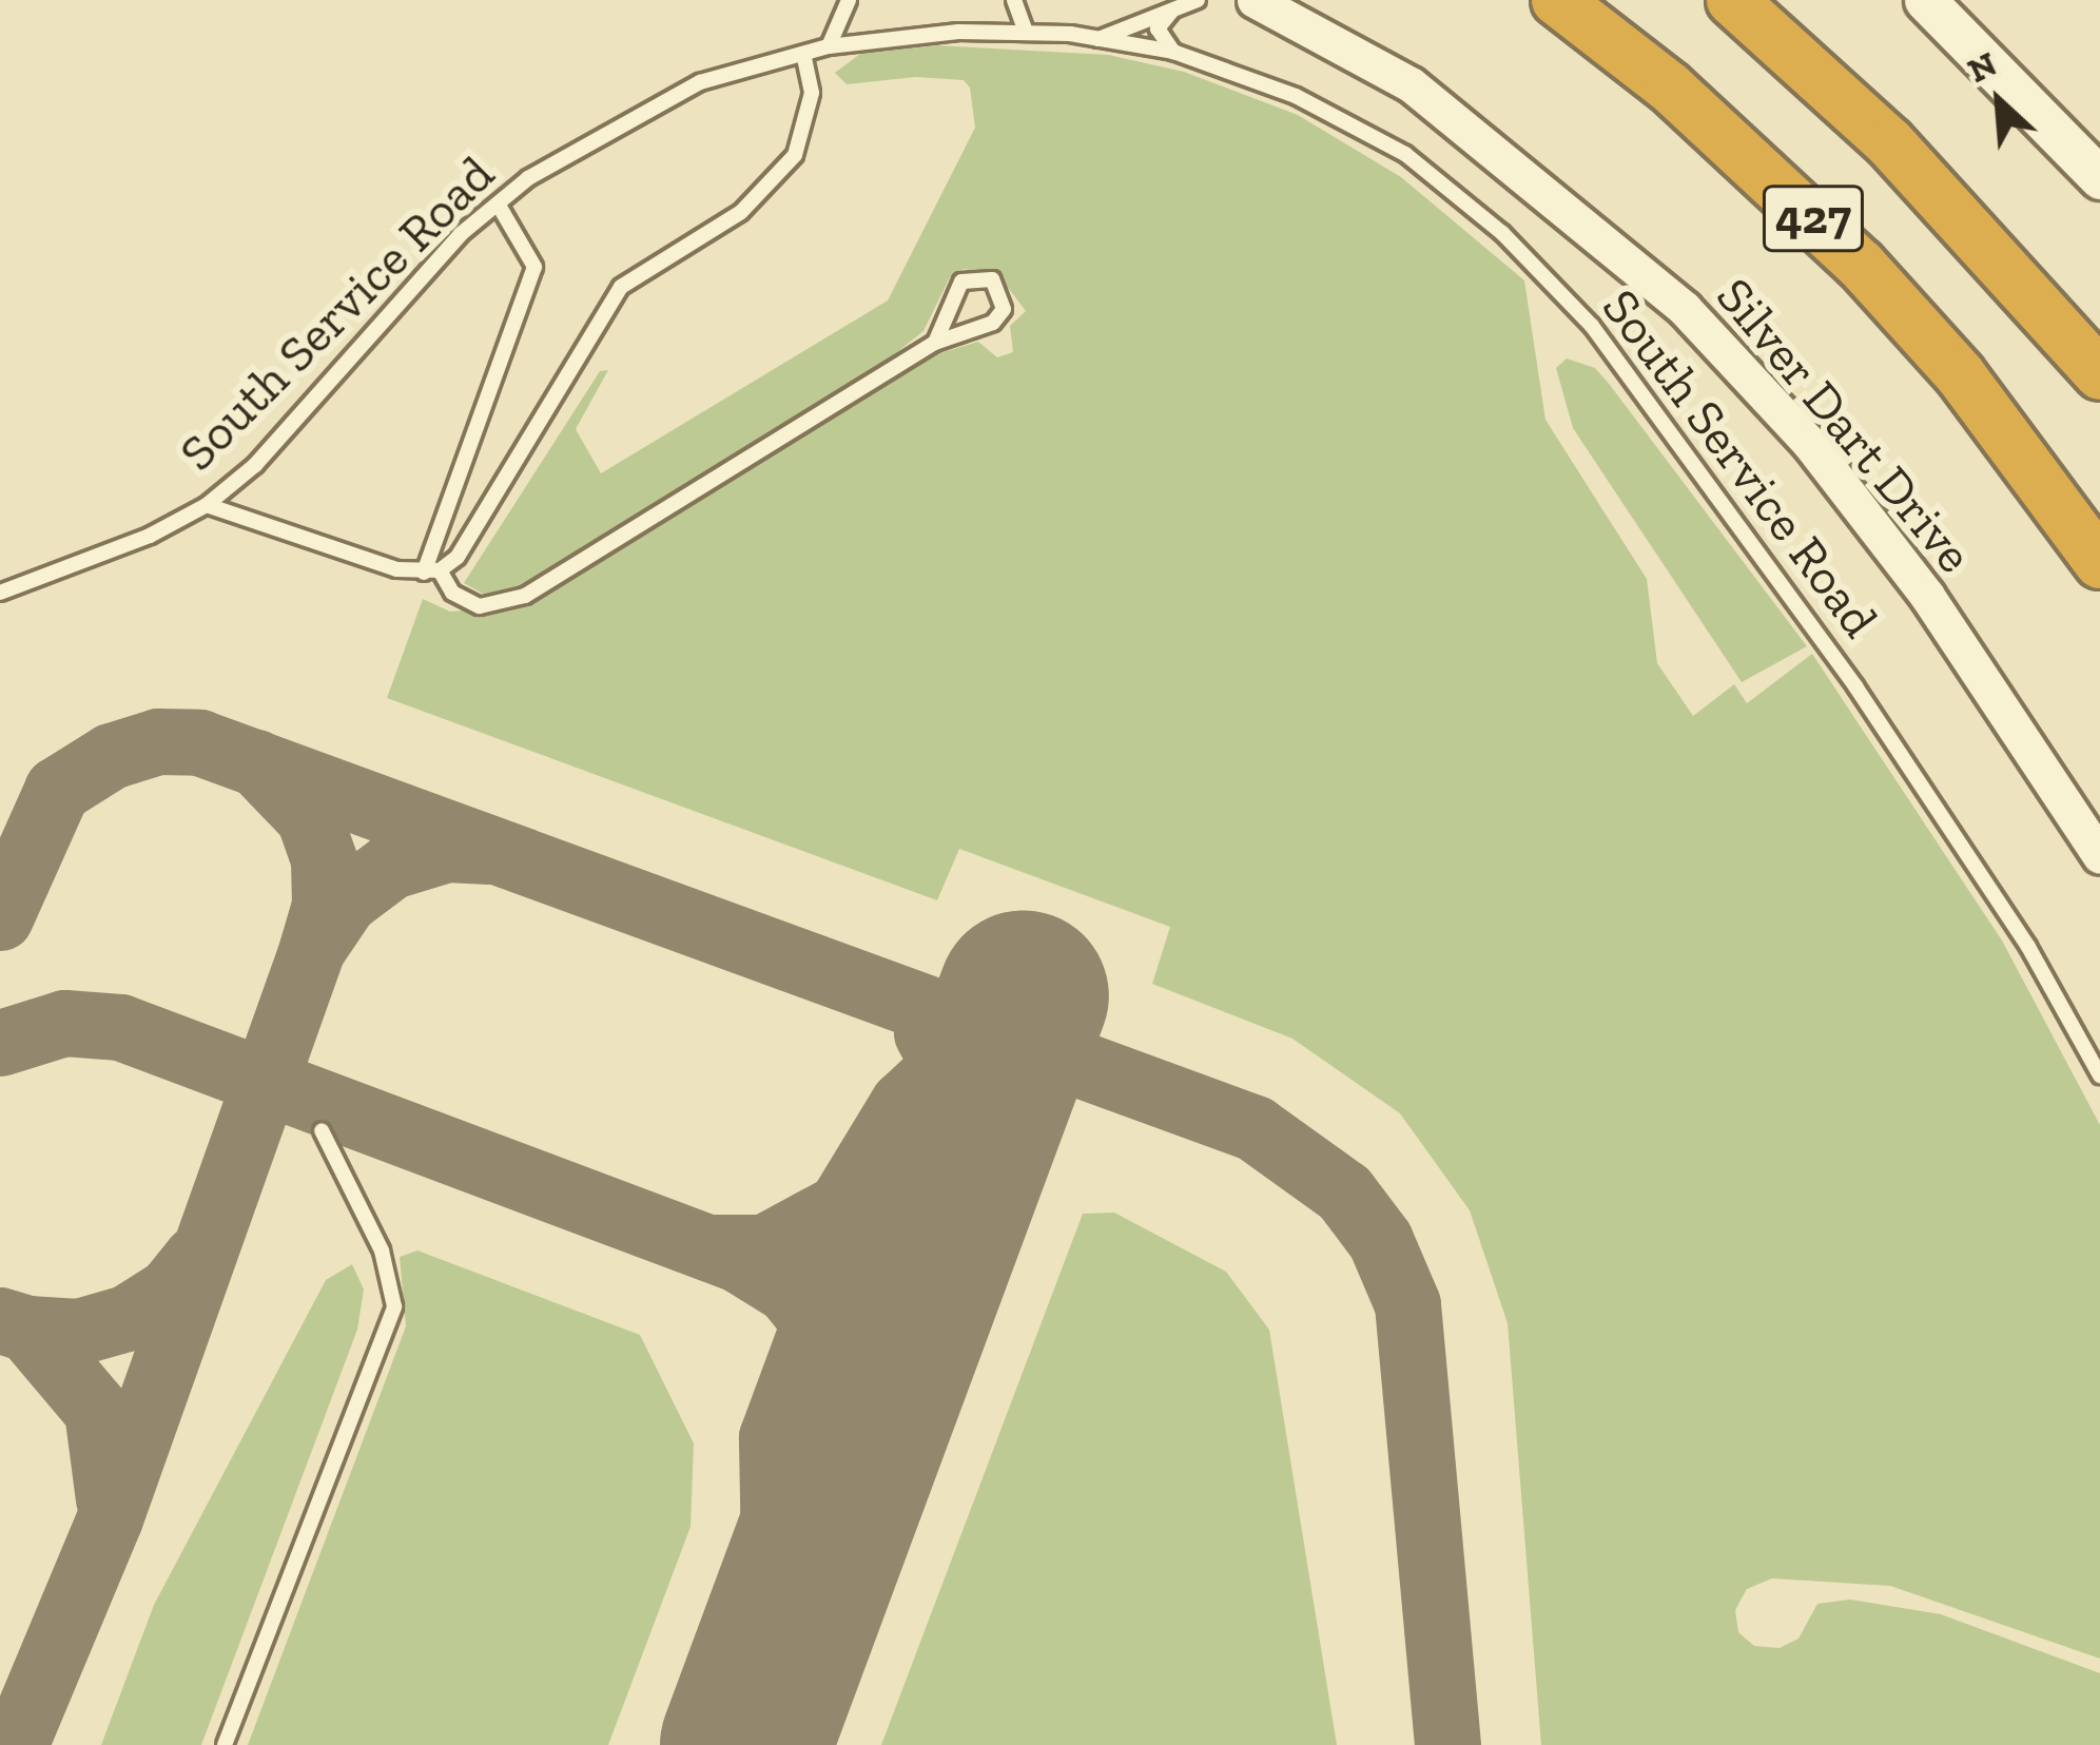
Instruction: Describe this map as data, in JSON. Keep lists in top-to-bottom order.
{
  "streets": {
    "highway": ["427"],
    "street": ["Silver Dart Drive"],
    "lane": ["South Service Road"]
  },
  "north": "top left"
}
